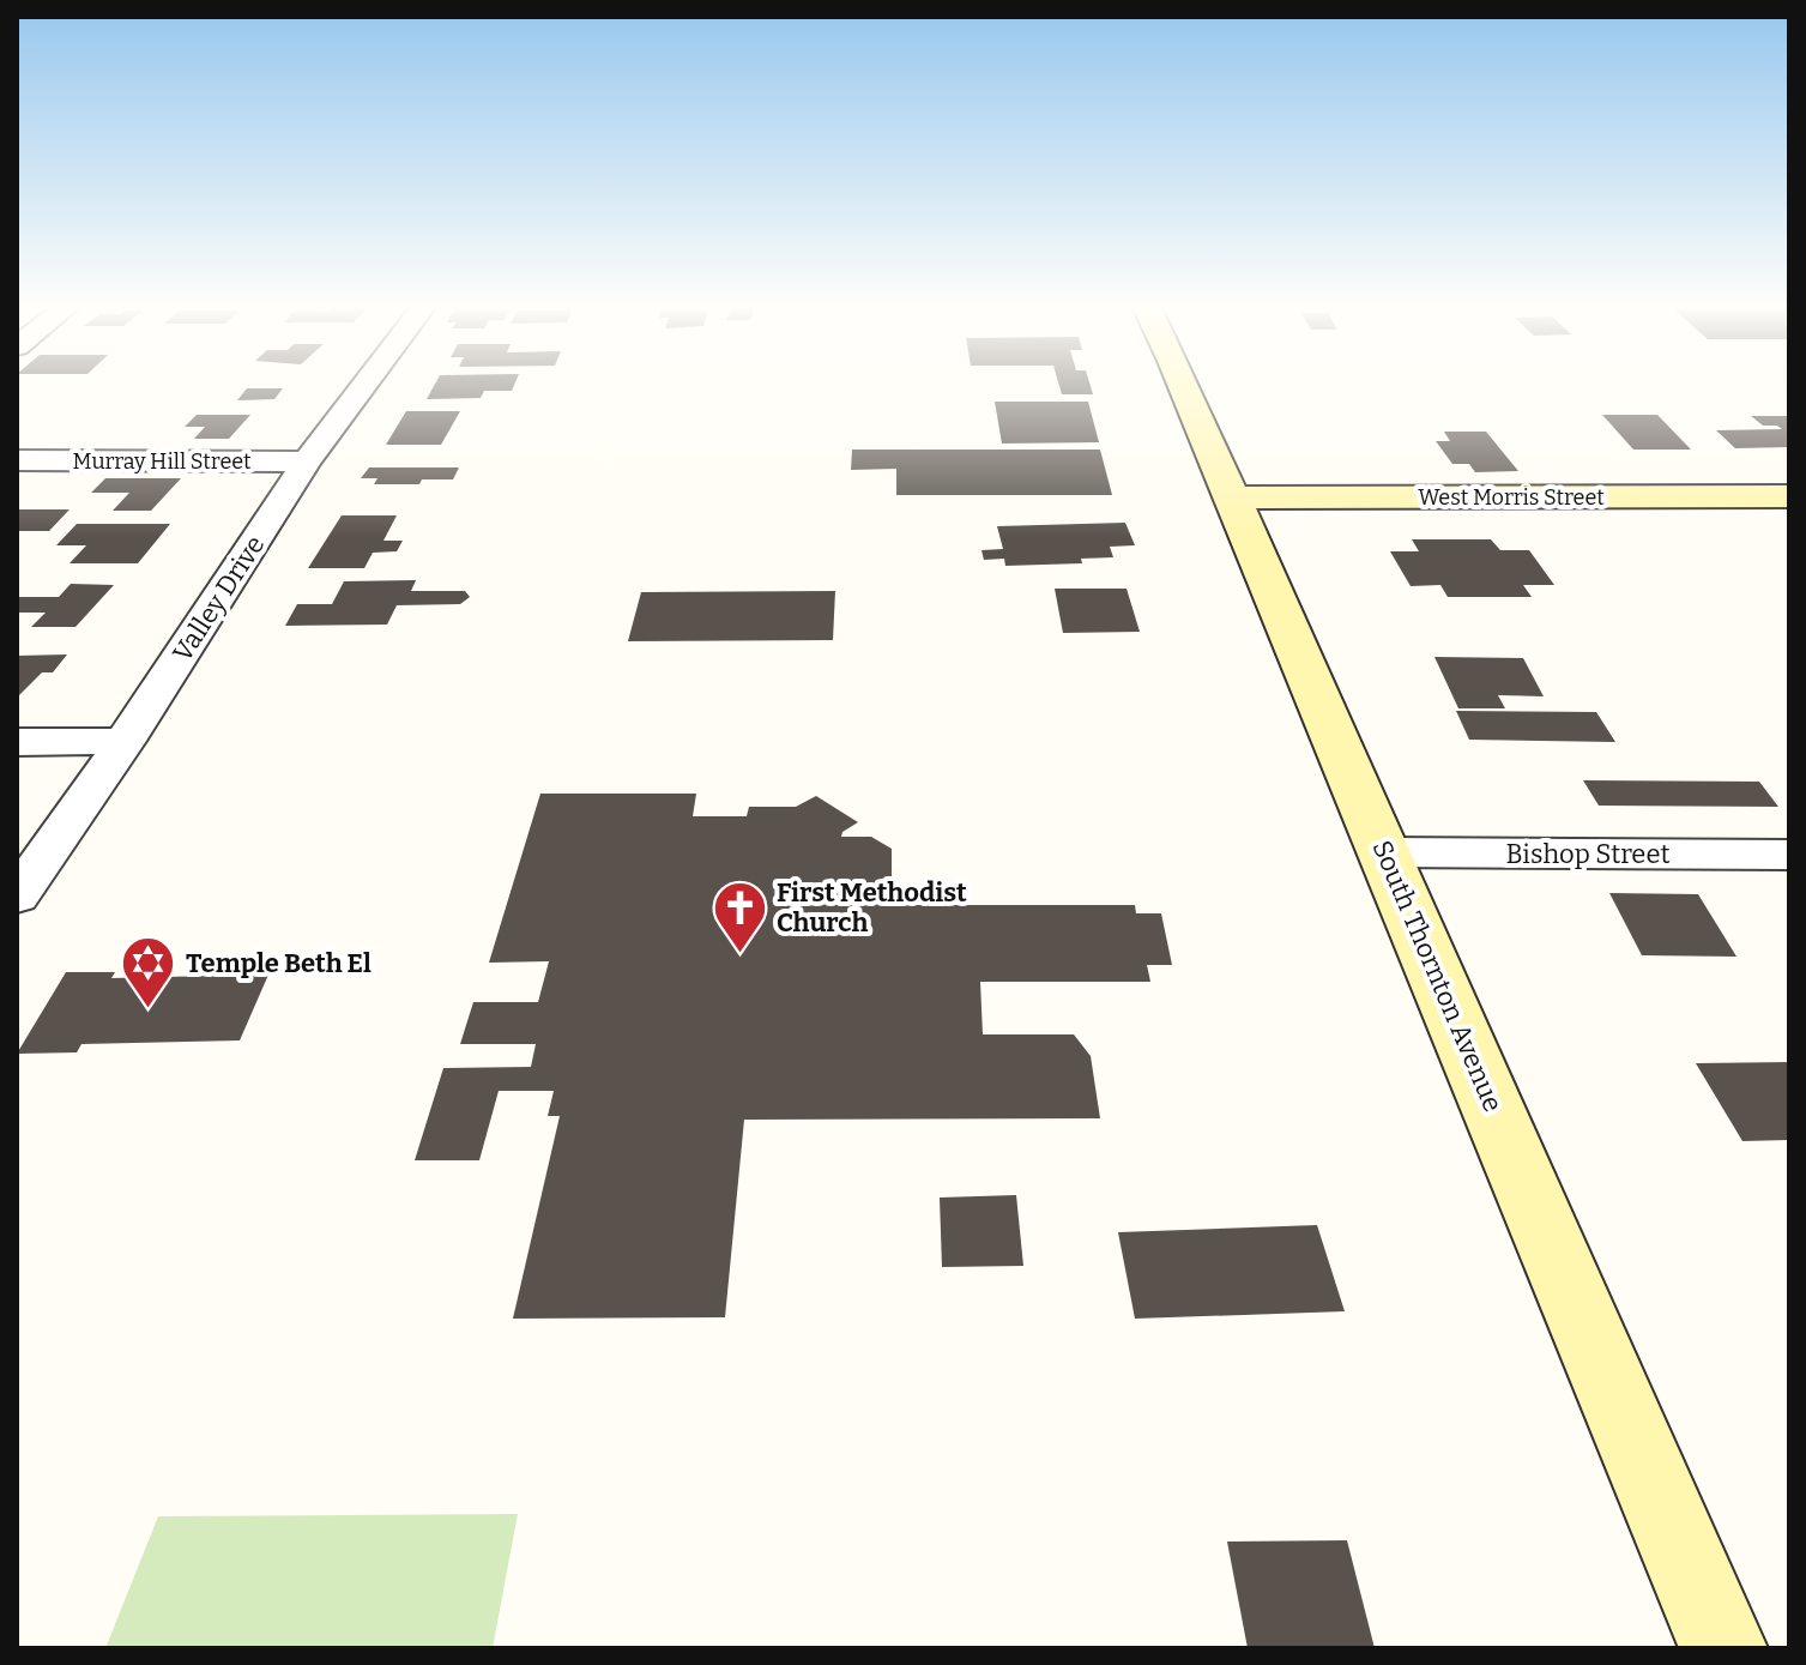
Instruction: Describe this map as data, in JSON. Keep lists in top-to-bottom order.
{
  "streets": {
    "main road": ["West Morris Street", "South Thornton Avenue"],
    "street": ["Murray Hill Street", "Valley Drive", "Bishop Street"]
  },
  "crossings": [
    ["Murray Hill Street", "Valley Drive"],
    ["West Morris Street", "South Thornton Avenue"],
    ["Bishop Street", "South Thornton Avenue"]
  ],
  "places": {
    "church": ["First Methodist Church"],
    "synagogue": ["Temple Beth El"]
  }
}
